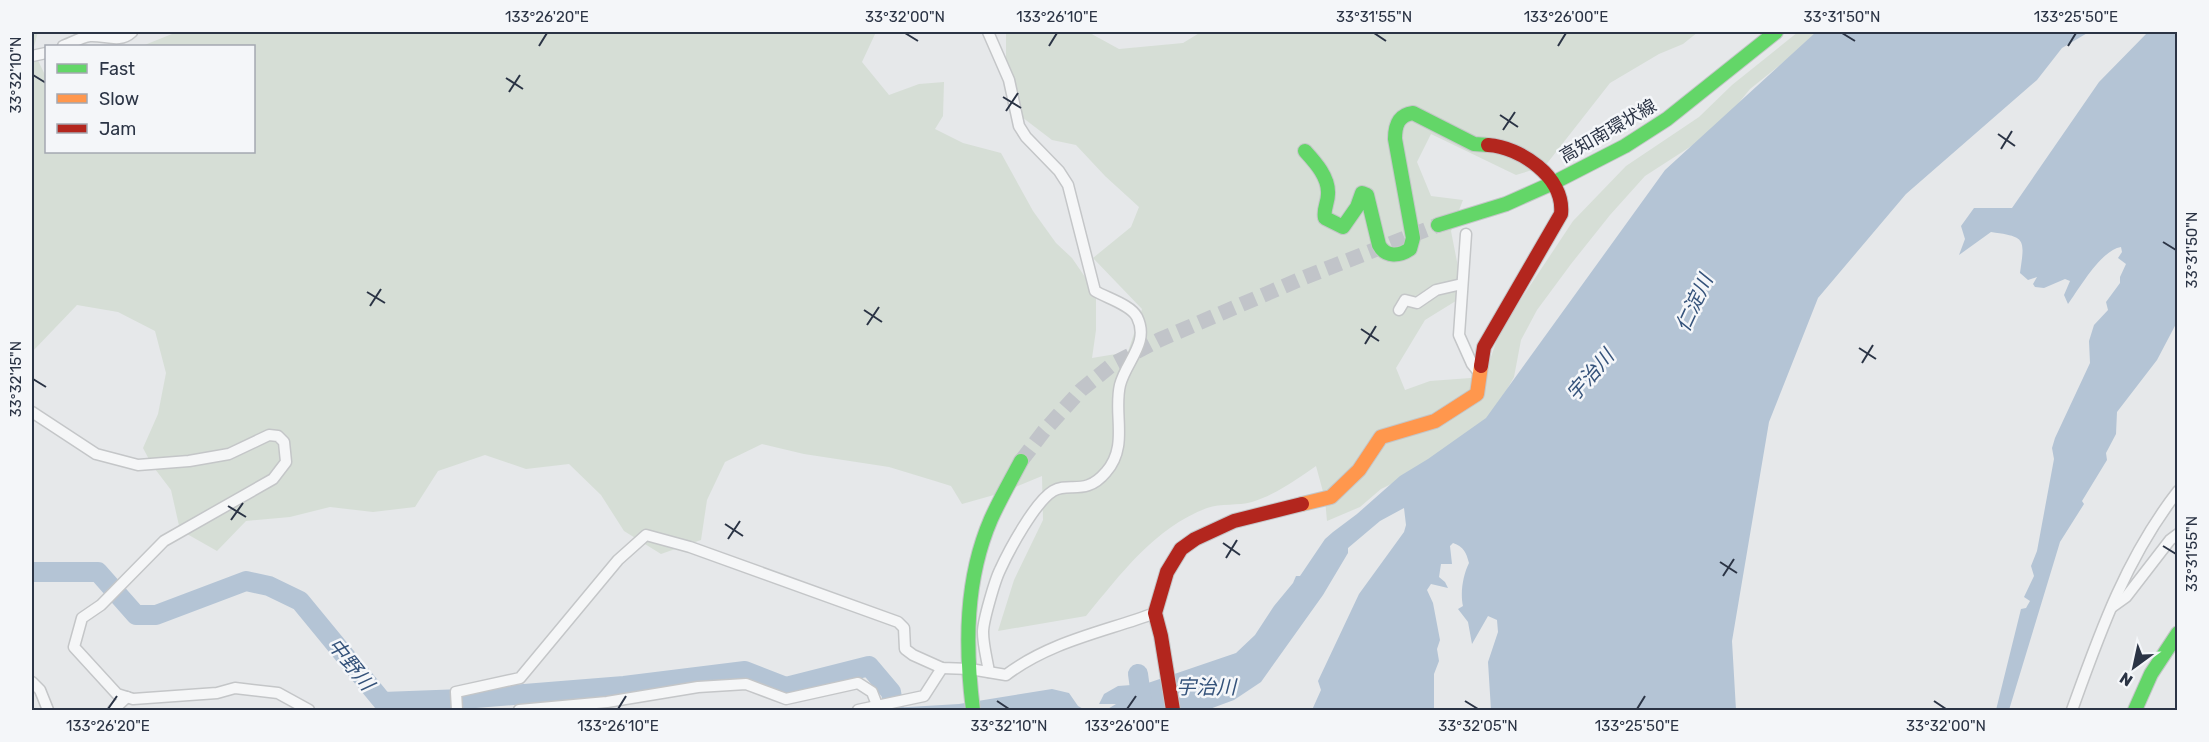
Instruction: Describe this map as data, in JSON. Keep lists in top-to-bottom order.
{
  "streets": {
    "street": ["高知南環状線"]
  },
  "water": ["仁淀川", "宇治川", "中野川"],
  "legend": ["Fast", "Slow", "Jam"],
  "north": "bottom left",
  "coordinates": [
    "133°26'20\"E",
    "33°32'00\"N",
    "133°26'10\"E",
    "33°31'55\"N",
    "133°26'00\"E",
    "33°31'50\"N",
    "133°25'50\"E",
    "33°32'10\"N",
    "33°32'15\"N",
    "33°32'05\"N"
  ]
}
